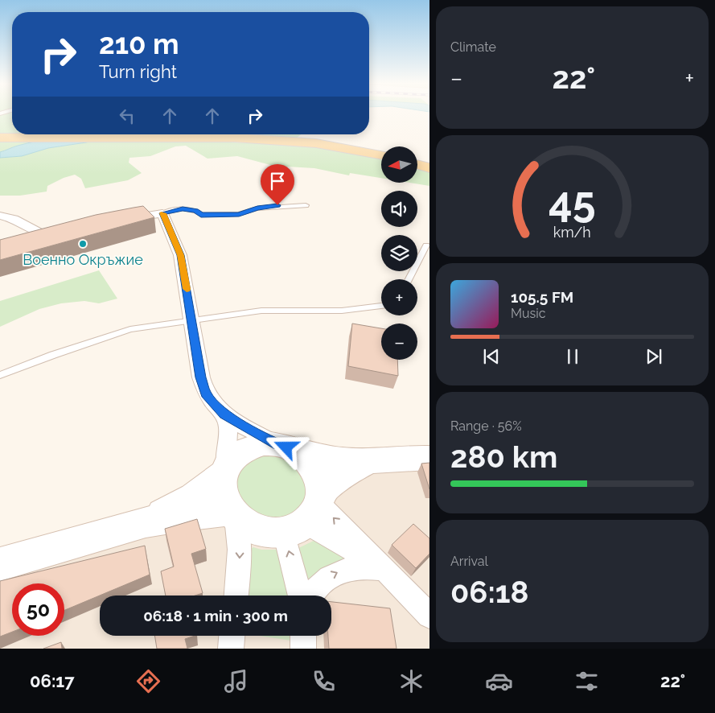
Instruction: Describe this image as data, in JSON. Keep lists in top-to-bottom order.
{
  "places": ["Военно Окръжие"],
  "north": "left",
  "page": {
    "tile": [
      "Climate",
      ["Range · 56%", "280 km"],
      ["Arrival", "06:18"]
    ],
    "turn": ["210 m", "Turn right"],
    "heat": ["−", "22°", "+"],
    "map_buttons": ["+", "−"],
    "song": ["105.5 FM", "Music"],
    "limit": "50",
    "trip": "06:18 · 1 min · 300 m",
    "tabs": ["06:17", "22°"],
    "gauge": ["45", "km/h"]
  }
}
